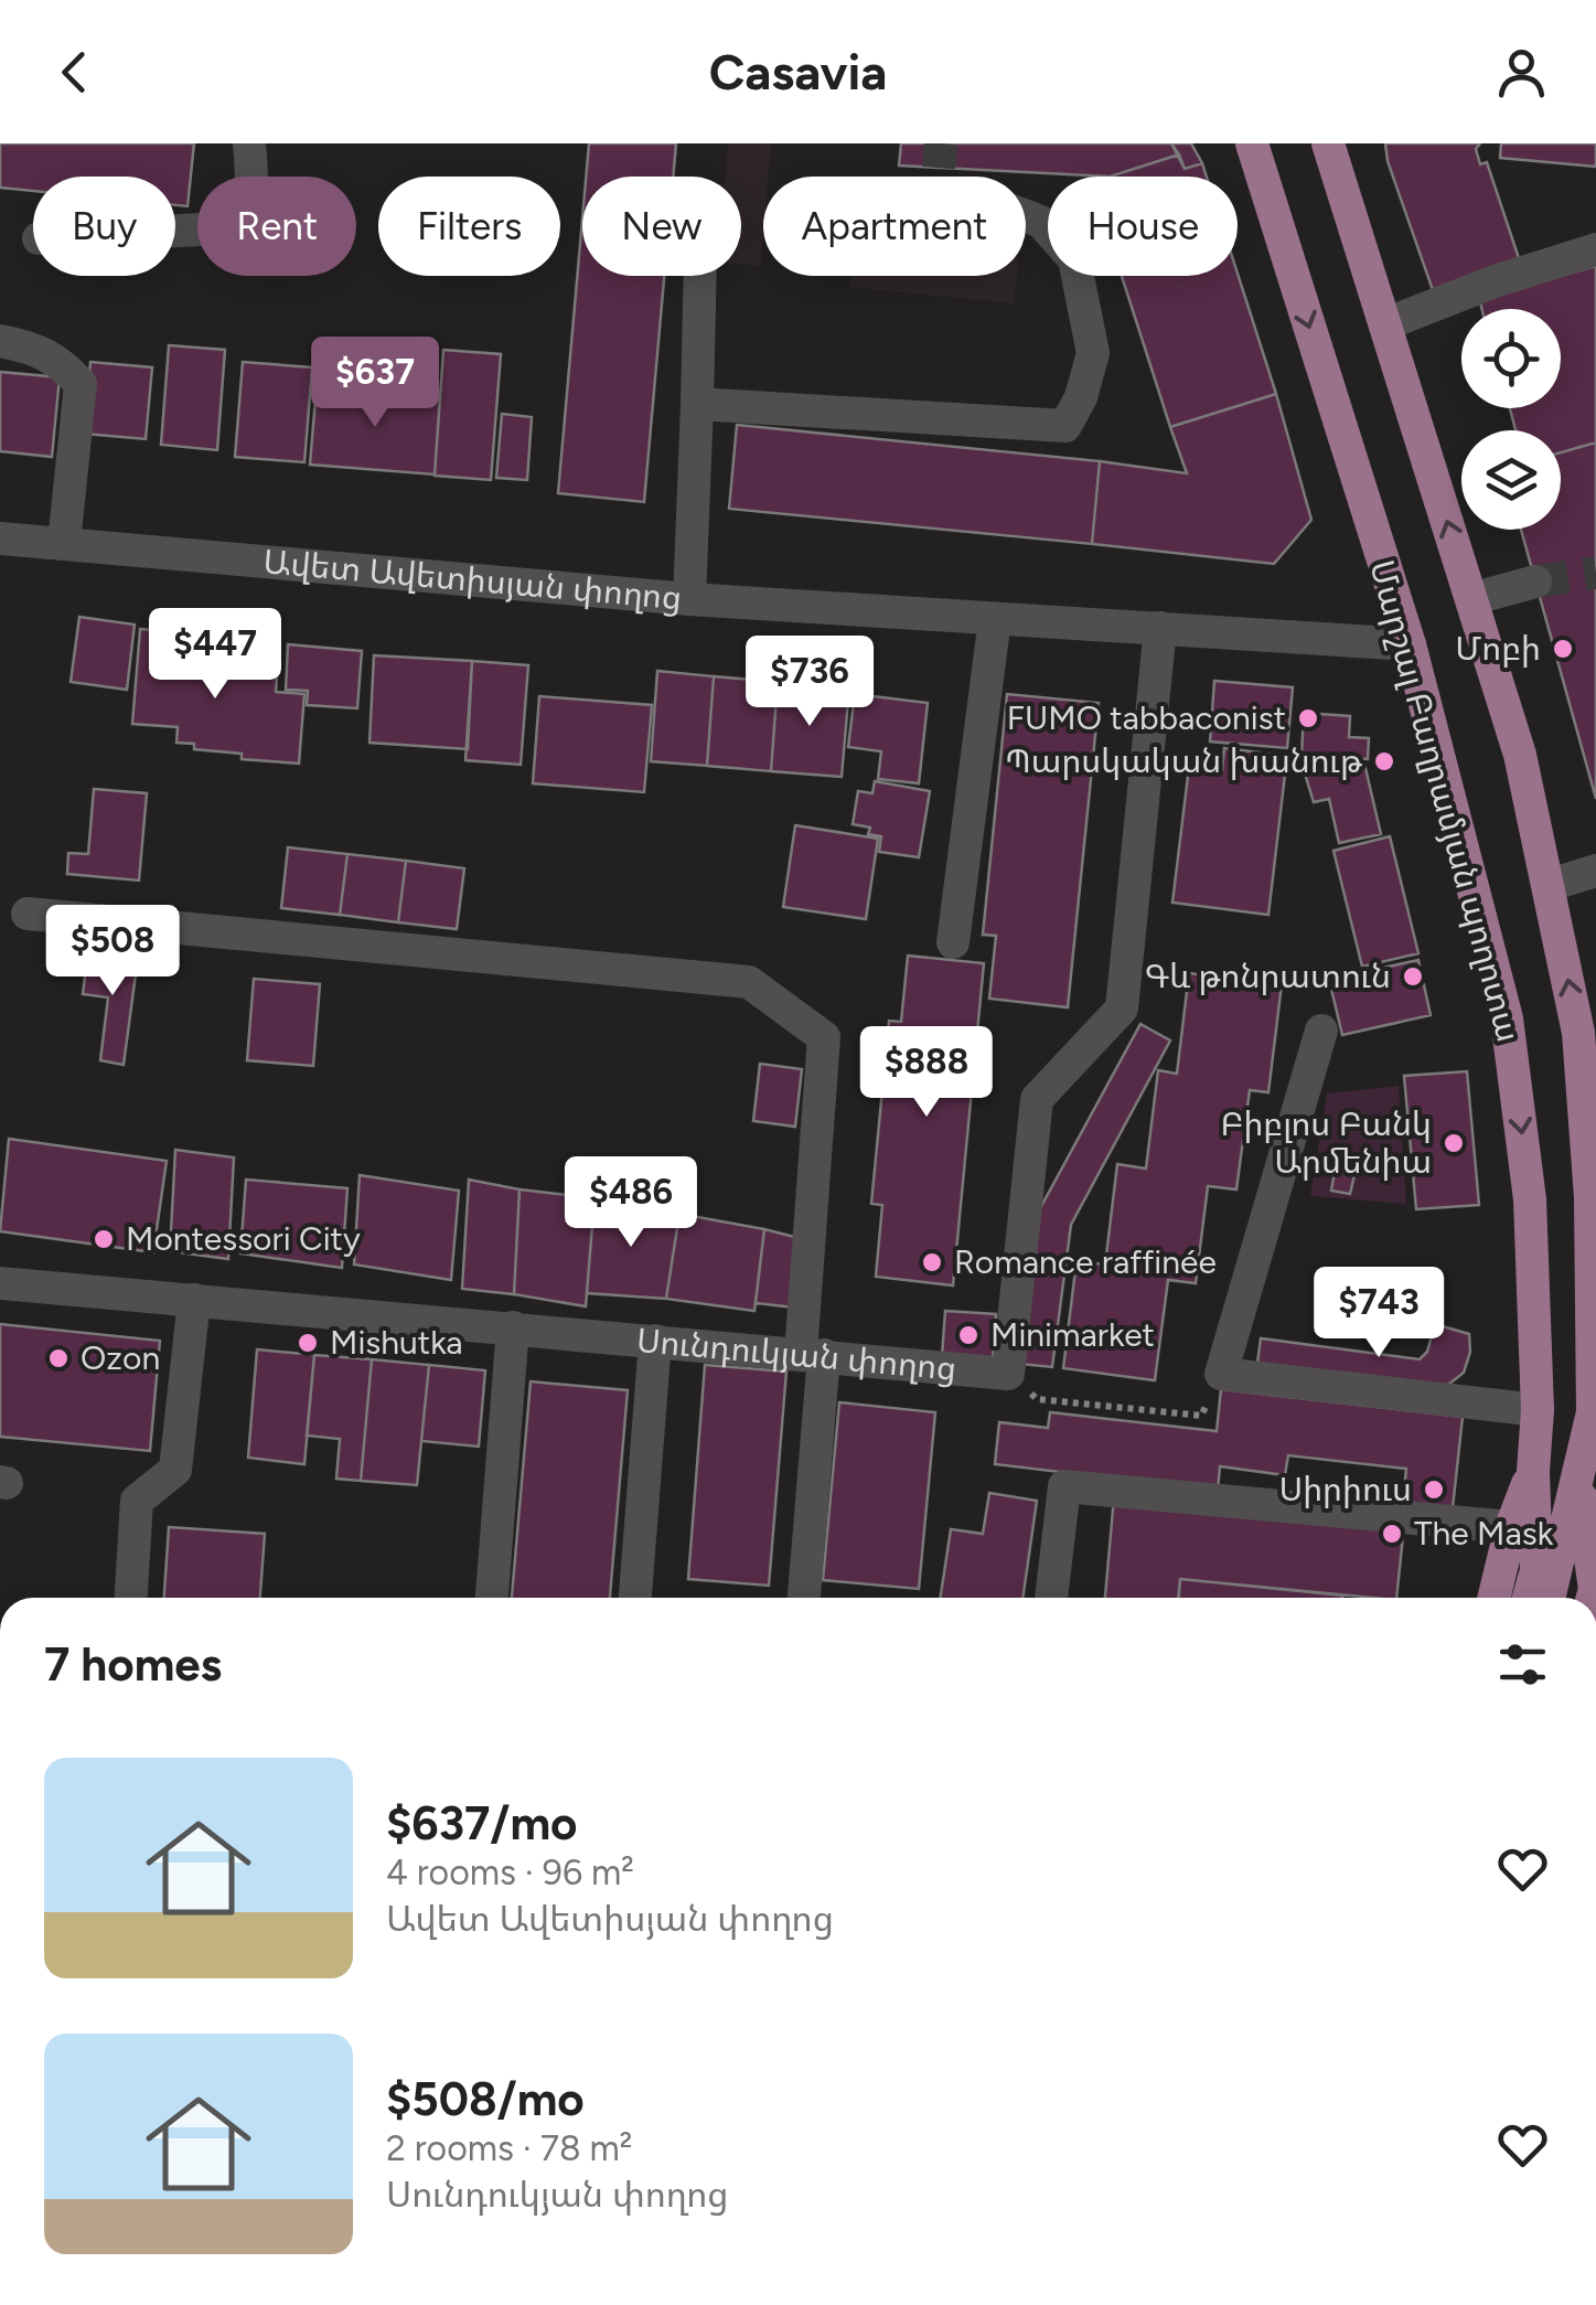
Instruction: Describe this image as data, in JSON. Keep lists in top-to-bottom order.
{
  "streets": {
    "main road": ["Մարշալ Բաղրամյան պողոտա"],
    "street": ["Ավետ Ավետիսյան փողոց", "Սունդուկյան փողոց"]
  },
  "crossings": [
    ["Ավետ Ավետիսյան փողոց", "Մարշալ Բաղրամյան պողոտա"]
  ],
  "places": [
    "Մոբի",
    "FUMO tabbaconist",
    "Պարսկական խանութ",
    "Գև թոնրատուն",
    "Բիբլոս Բանկ Արմենիա",
    "Montessori City",
    "Romance raffinée",
    "Minimarket",
    "Mishutka",
    "Ozon",
    "Սիրիուս",
    "The Mask"
  ],
  "page": {
    "header": "Casavia",
    "chip": [
      "Buy",
      "Rent",
      "Filters",
      "New",
      "Apartment",
      "House"
    ],
    "price": [
      "$637",
      "$447",
      "$736",
      "$508",
      "$888",
      "$486",
      "$743"
    ],
    "heading": "7 homes",
    "list": [
      {
        "name": "$637/mo",
        "note": "4 rooms · 96 m² · Ավետ Ավետիսյան փողոց"
      },
      {
        "name": "$508/mo",
        "note": "2 rooms · 78 m² · Սունդուկյան փողոց"
      }
    ]
  }
}
